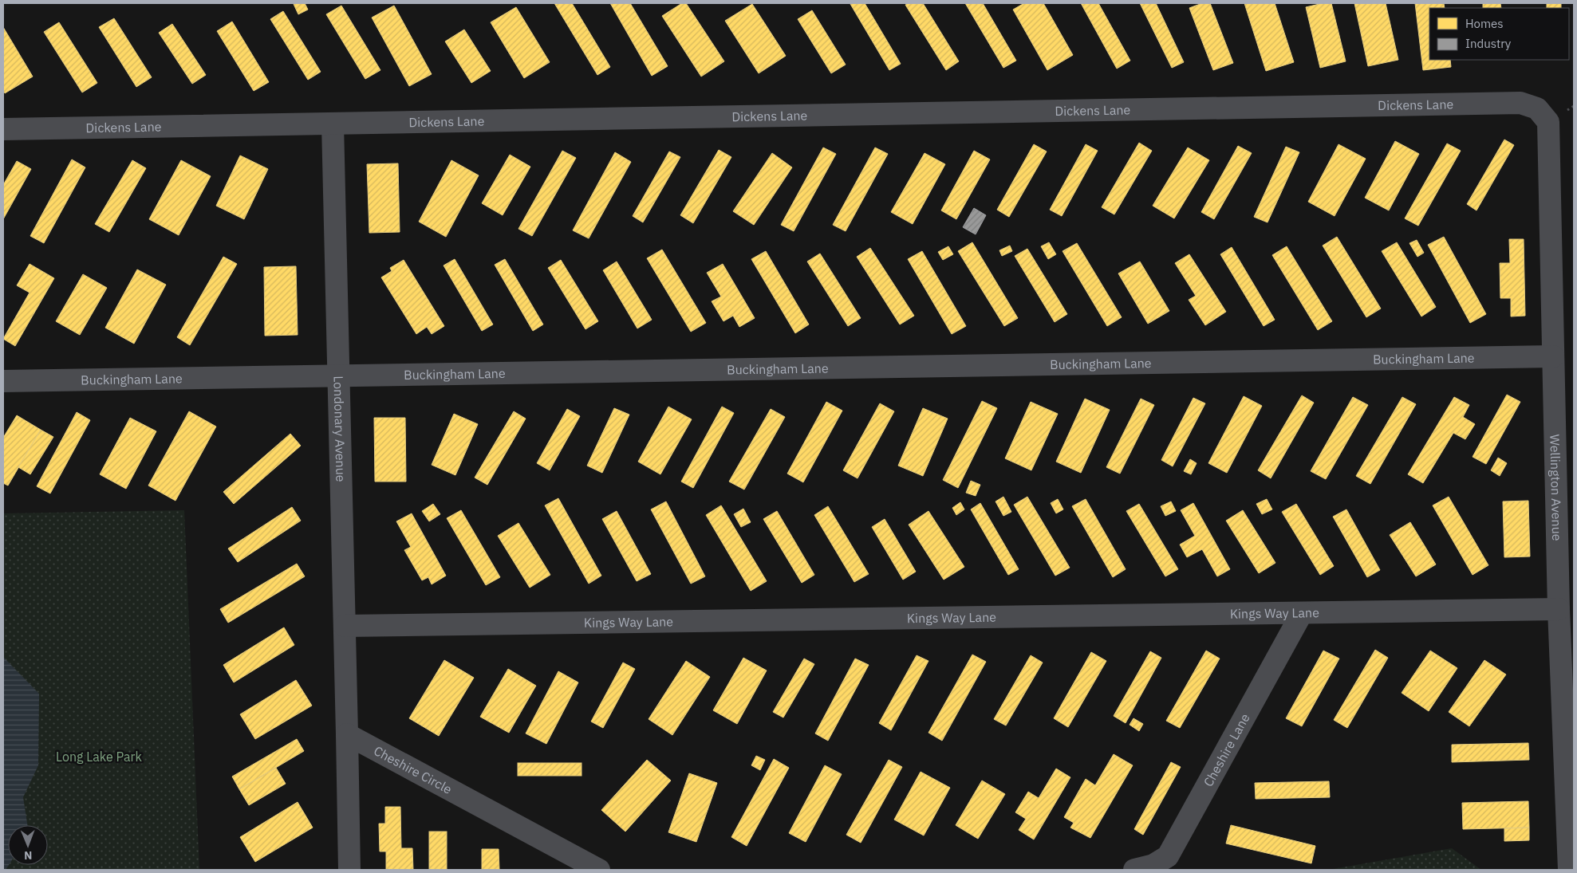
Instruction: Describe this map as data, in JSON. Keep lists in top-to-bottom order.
{
  "streets": {
    "street": [
      "Dickens Lane",
      "Buckingham Lane",
      "Londonary Avenue",
      "Wellington Avenue",
      "Kings Way Lane",
      "Cheshire Lane",
      "Cheshire Circle"
    ]
  },
  "crossings": [
    ["Dickens Lane", "Londonary Avenue"],
    ["Dickens Lane", "Wellington Avenue"],
    ["Buckingham Lane", "Londonary Avenue"],
    ["Buckingham Lane", "Wellington Avenue"],
    ["Londonary Avenue", "Kings Way Lane"],
    ["Londonary Avenue", "Cheshire Circle"],
    ["Wellington Avenue", "Kings Way Lane"],
    ["Kings Way Lane", "Cheshire Lane"]
  ],
  "parks": ["Long Lake Park"],
  "legend": ["Homes", "Industry"],
  "north": "bottom"
}
